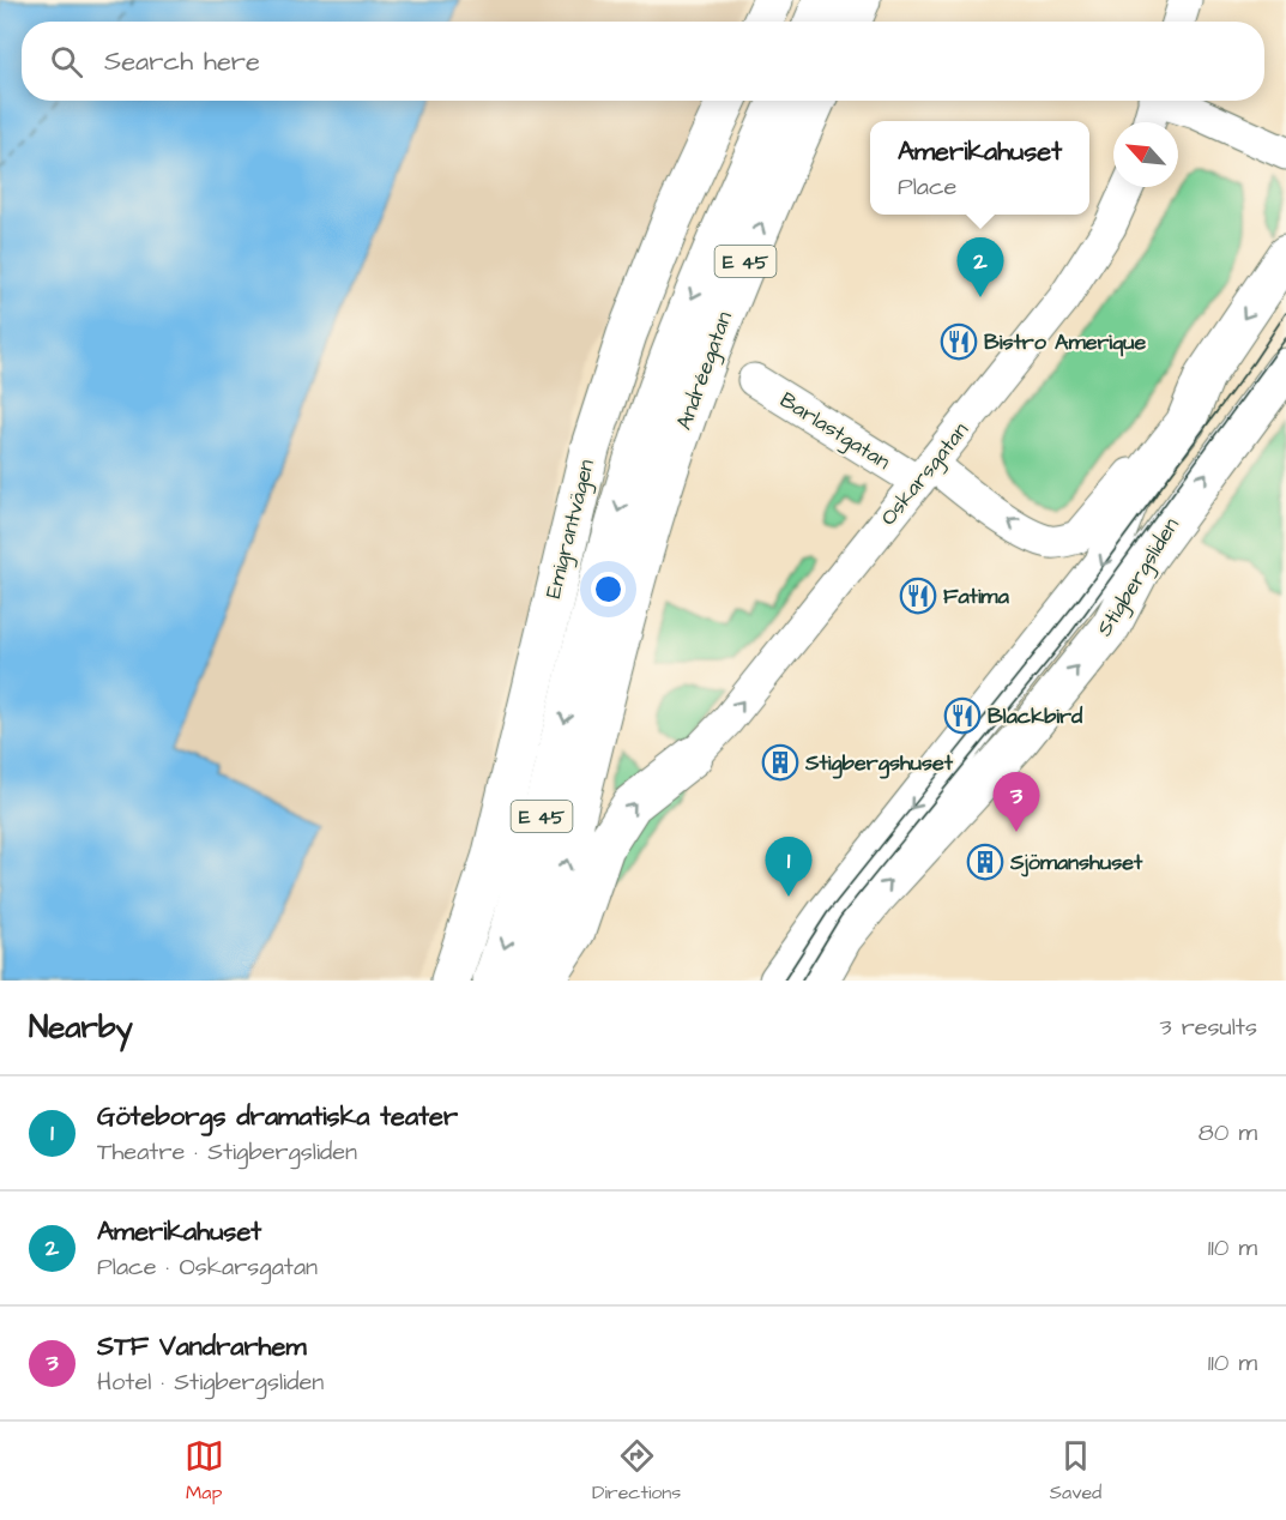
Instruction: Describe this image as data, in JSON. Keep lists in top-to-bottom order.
{
  "streets": {
    "main road": [
      "E 45",
      "Andréegatan",
      "Emigrantvägen",
      "Stigbergsliden"
    ],
    "street": ["Barlastgatan", "Oskarsgatan"]
  },
  "crossings": [
    ["E 45", "Andréegatan"],
    ["Barlastgatan", "Oskarsgatan"],
    ["Barlastgatan", "Stigbergsliden"]
  ],
  "one_way": ["Barlastgatan", "Oskarsgatan"],
  "places": {
    "restaurant": ["Bistro Amerique", "Fatima", "Blackbird"],
    "building": ["Stigbergshuset", "Sjömanshuset"]
  },
  "north": "top left",
  "page": {
    "search": "Search here",
    "popup": ["Amerikahuset", "Place"],
    "pins": ["2", "3", "1"],
    "heading": ["Nearby", "3 results"],
    "list": [
      {
        "mark": "1",
        "name": "Göteborgs dramatiska teater",
        "note": "Theatre · Stigbergsliden",
        "value": "80 m"
      },
      {
        "mark": "2",
        "name": "Amerikahuset",
        "note": "Place · Oskarsgatan",
        "value": "110 m"
      },
      {
        "mark": "3",
        "name": "STF Vandrarhem",
        "note": "Hotel · Stigbergsliden",
        "value": "110 m"
      }
    ],
    "nav": ["Map", "Directions", "Saved"]
  }
}
